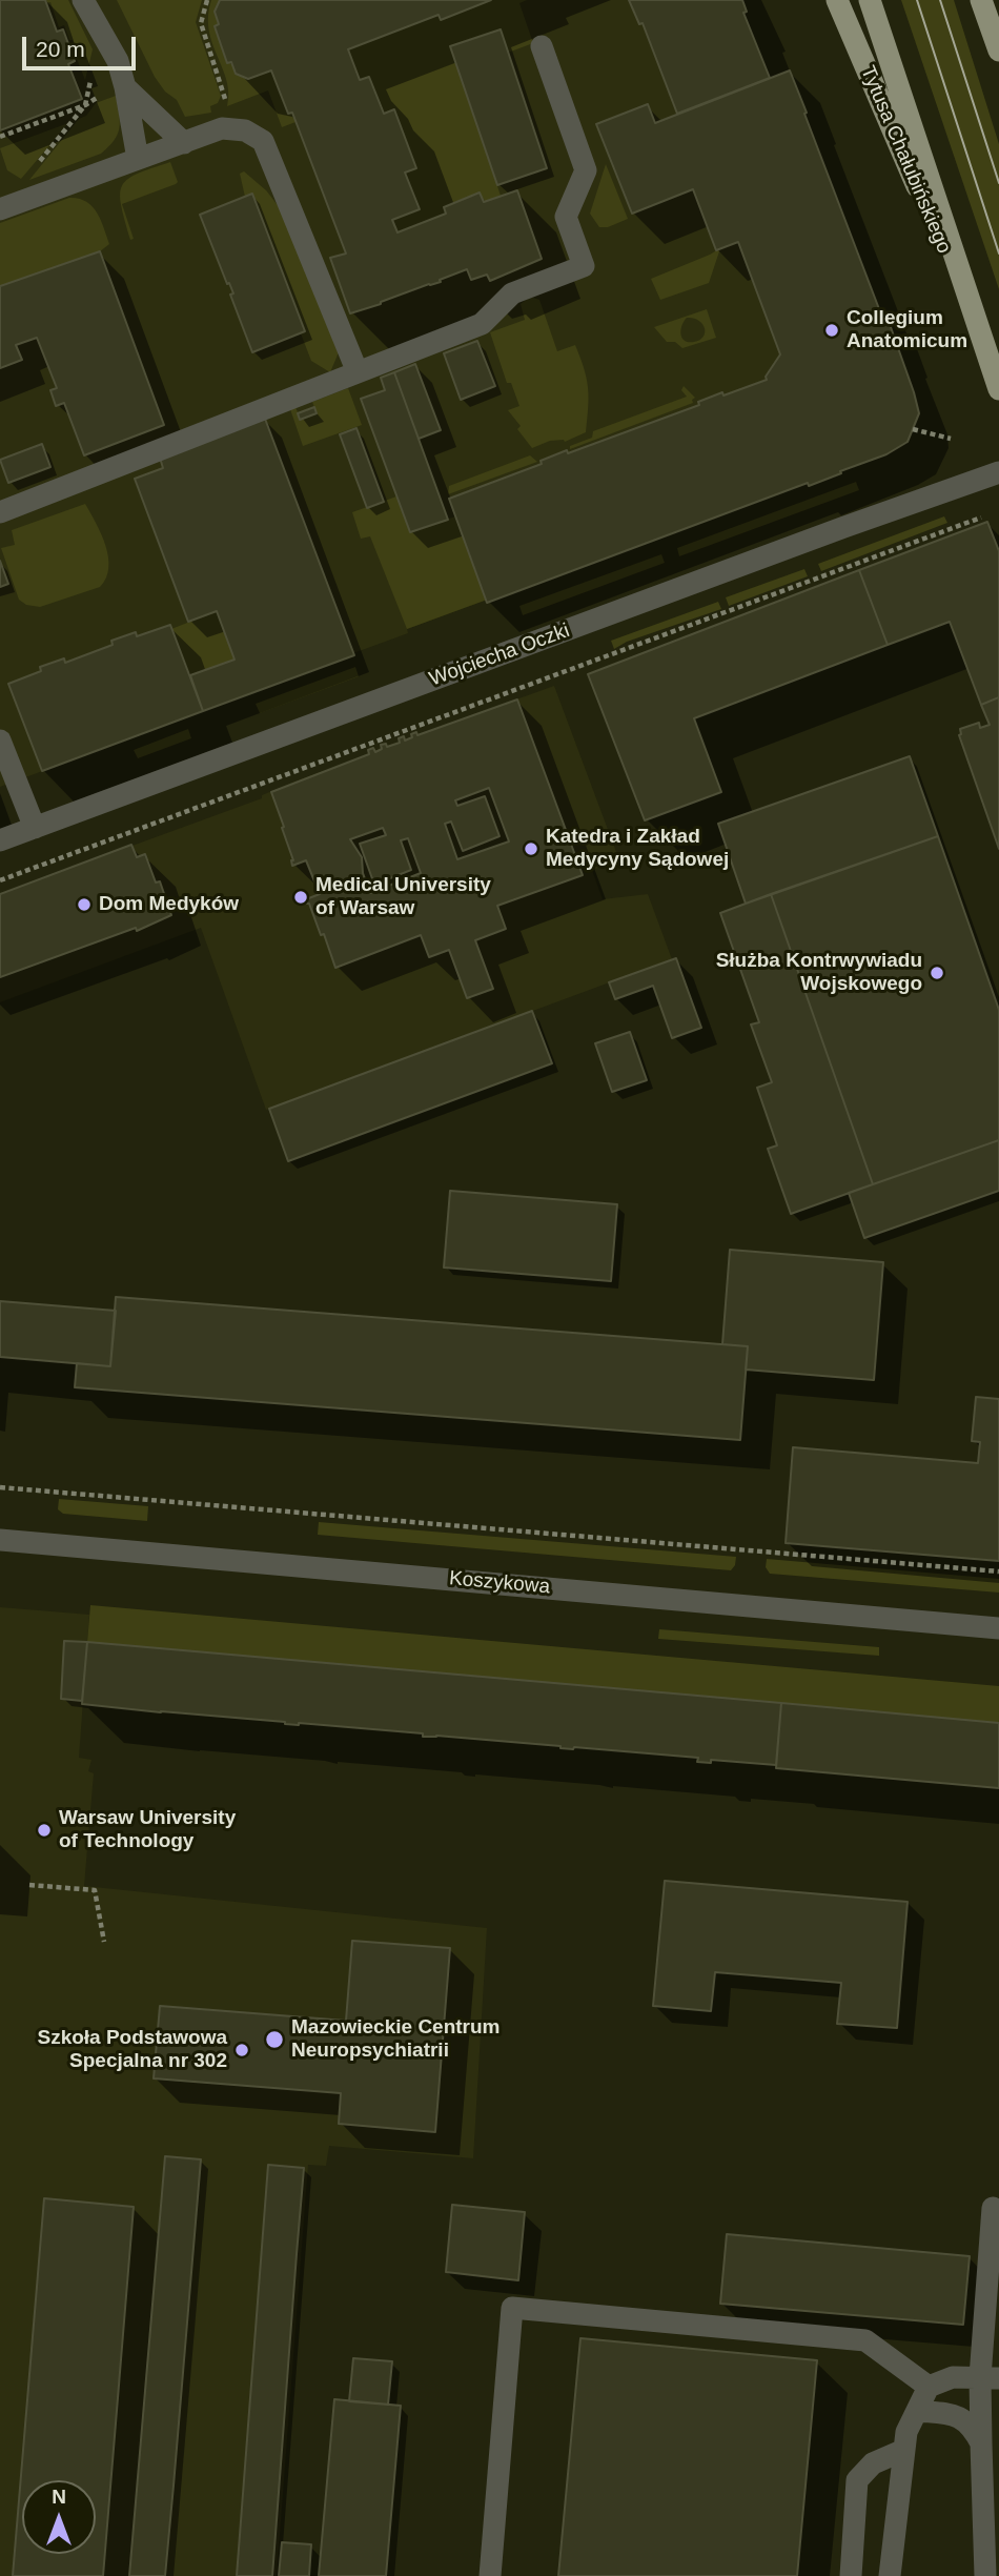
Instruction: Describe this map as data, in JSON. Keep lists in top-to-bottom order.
{
  "streets": {
    "main road": ["Tytusa Chałubińskiego"],
    "street": ["Wojciecha Oczki", "Koszykowa"]
  },
  "places": [
    "Collegium Anatomicum",
    "Katedra i Zakład Medycyny Sądowej",
    "Medical University of Warsaw",
    "Dom Medyków",
    "Służba Kontrwywiadu Wojskowego",
    "Warsaw University of Technology",
    "Mazowieckie Centrum Neuropsychiatrii",
    "Szkoła Podstawowa Specjalna nr 302"
  ],
  "scale_bar": "20 m",
  "north": "top"
}
